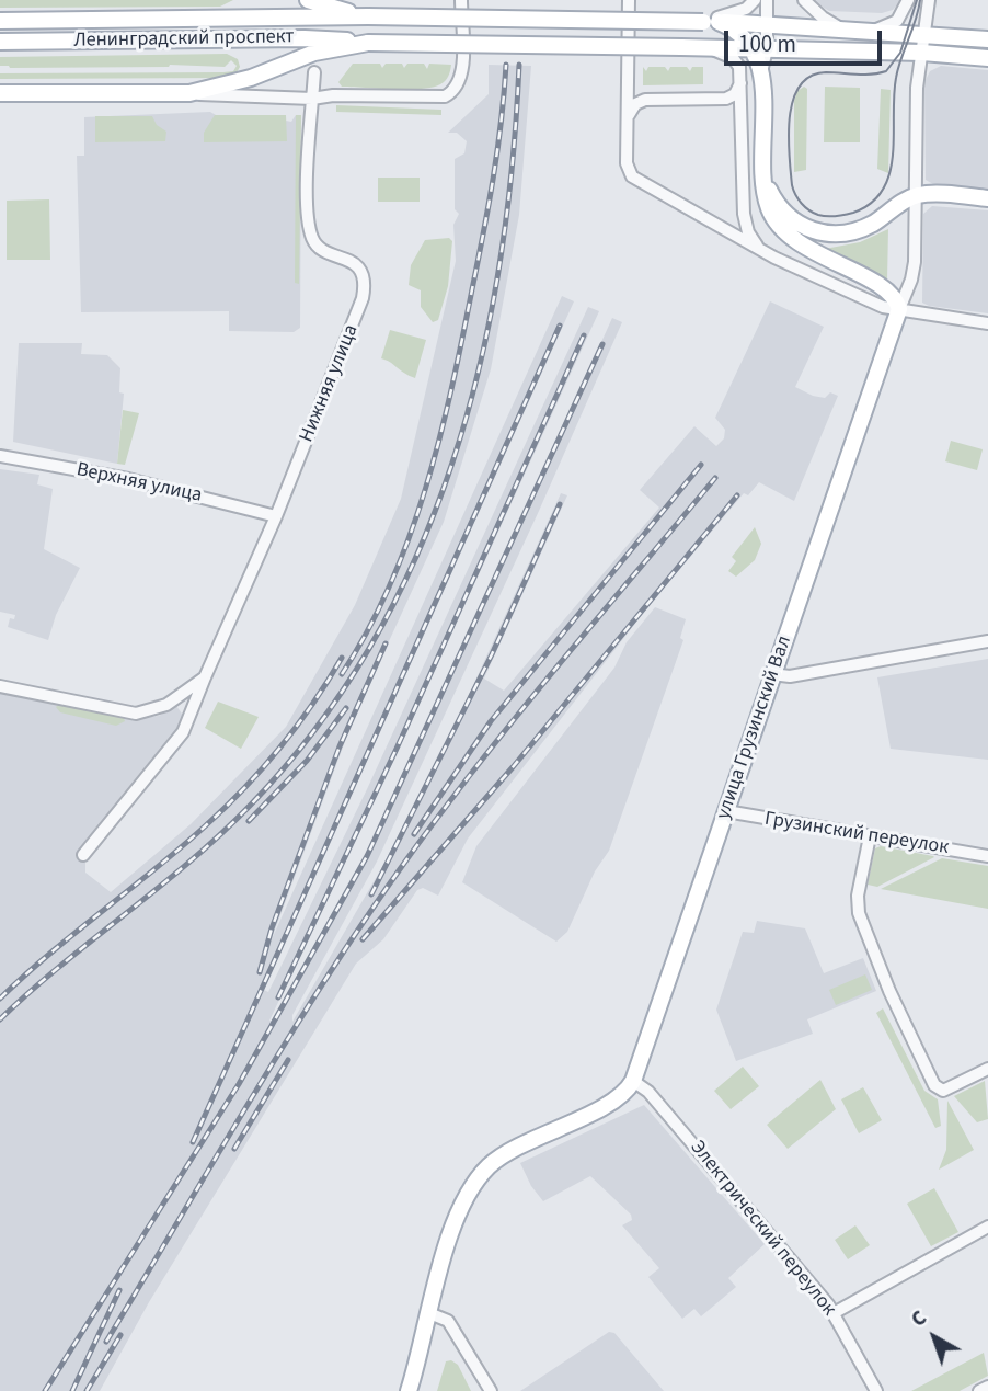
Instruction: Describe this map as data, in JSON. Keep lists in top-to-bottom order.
{
  "streets": {
    "main road": ["Ленинградский проспект", "улица Грузинский Вал"],
    "street": [
      "Нижняя улица",
      "Верхняя улица",
      "Грузинский переулок",
      "Электрический переулок"
    ]
  },
  "crossings": [
    ["Нижняя улица", "Верхняя улица"],
    ["улица Грузинский Вал", "Грузинский переулок"],
    ["улица Грузинский Вал", "Электрический переулок"]
  ],
  "scale_bar": "100 m",
  "north": "top left"
}
